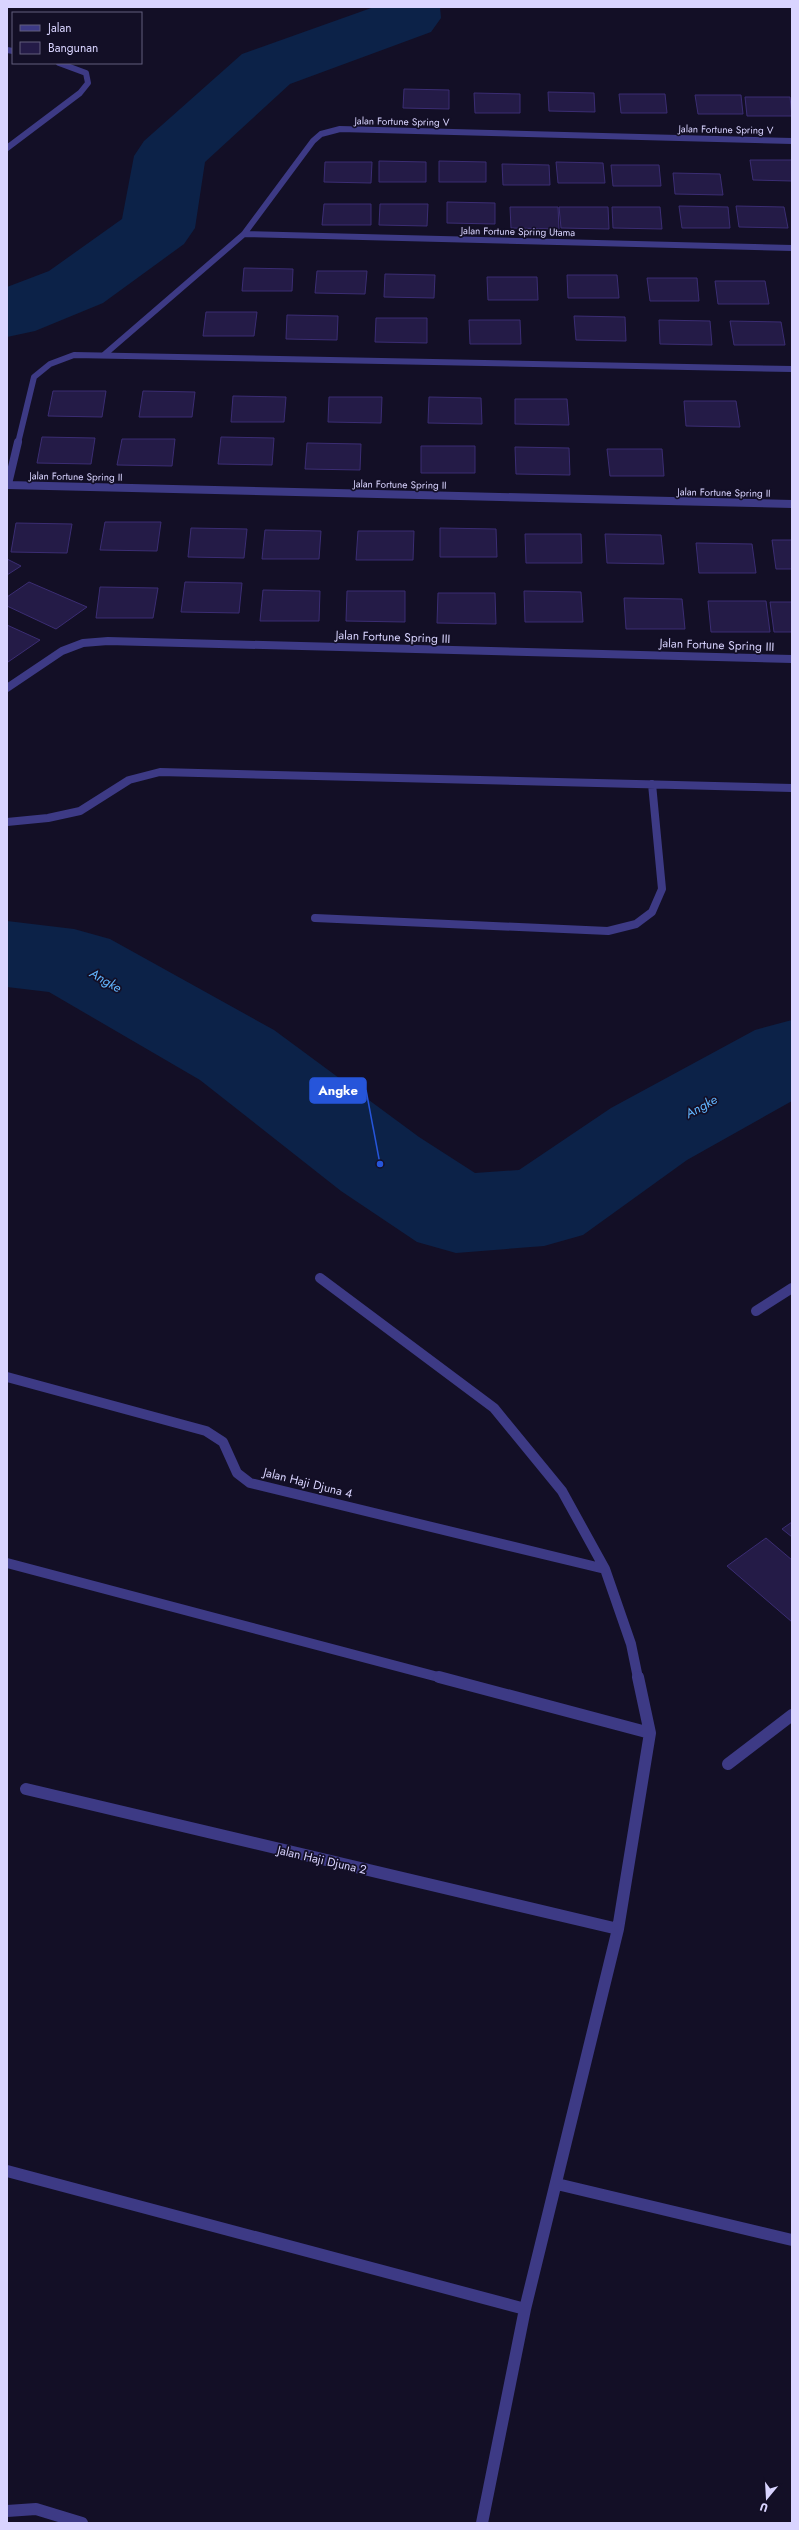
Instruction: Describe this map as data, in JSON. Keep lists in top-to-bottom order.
{
  "streets": {
    "street": [
      "Jalan Fortune Spring V",
      "Jalan Fortune Spring Utama",
      "Jalan Fortune Spring II",
      "Jalan Fortune Spring III",
      "Jalan Haji Djuna 4",
      "Jalan Haji Djuna 2"
    ]
  },
  "crossings": [
    ["Jalan Fortune Spring V", "Jalan Fortune Spring Utama"]
  ],
  "water": ["Angke"],
  "places": ["Angke"],
  "legend": ["Jalan", "Bangunan"],
  "north": "bottom"
}
